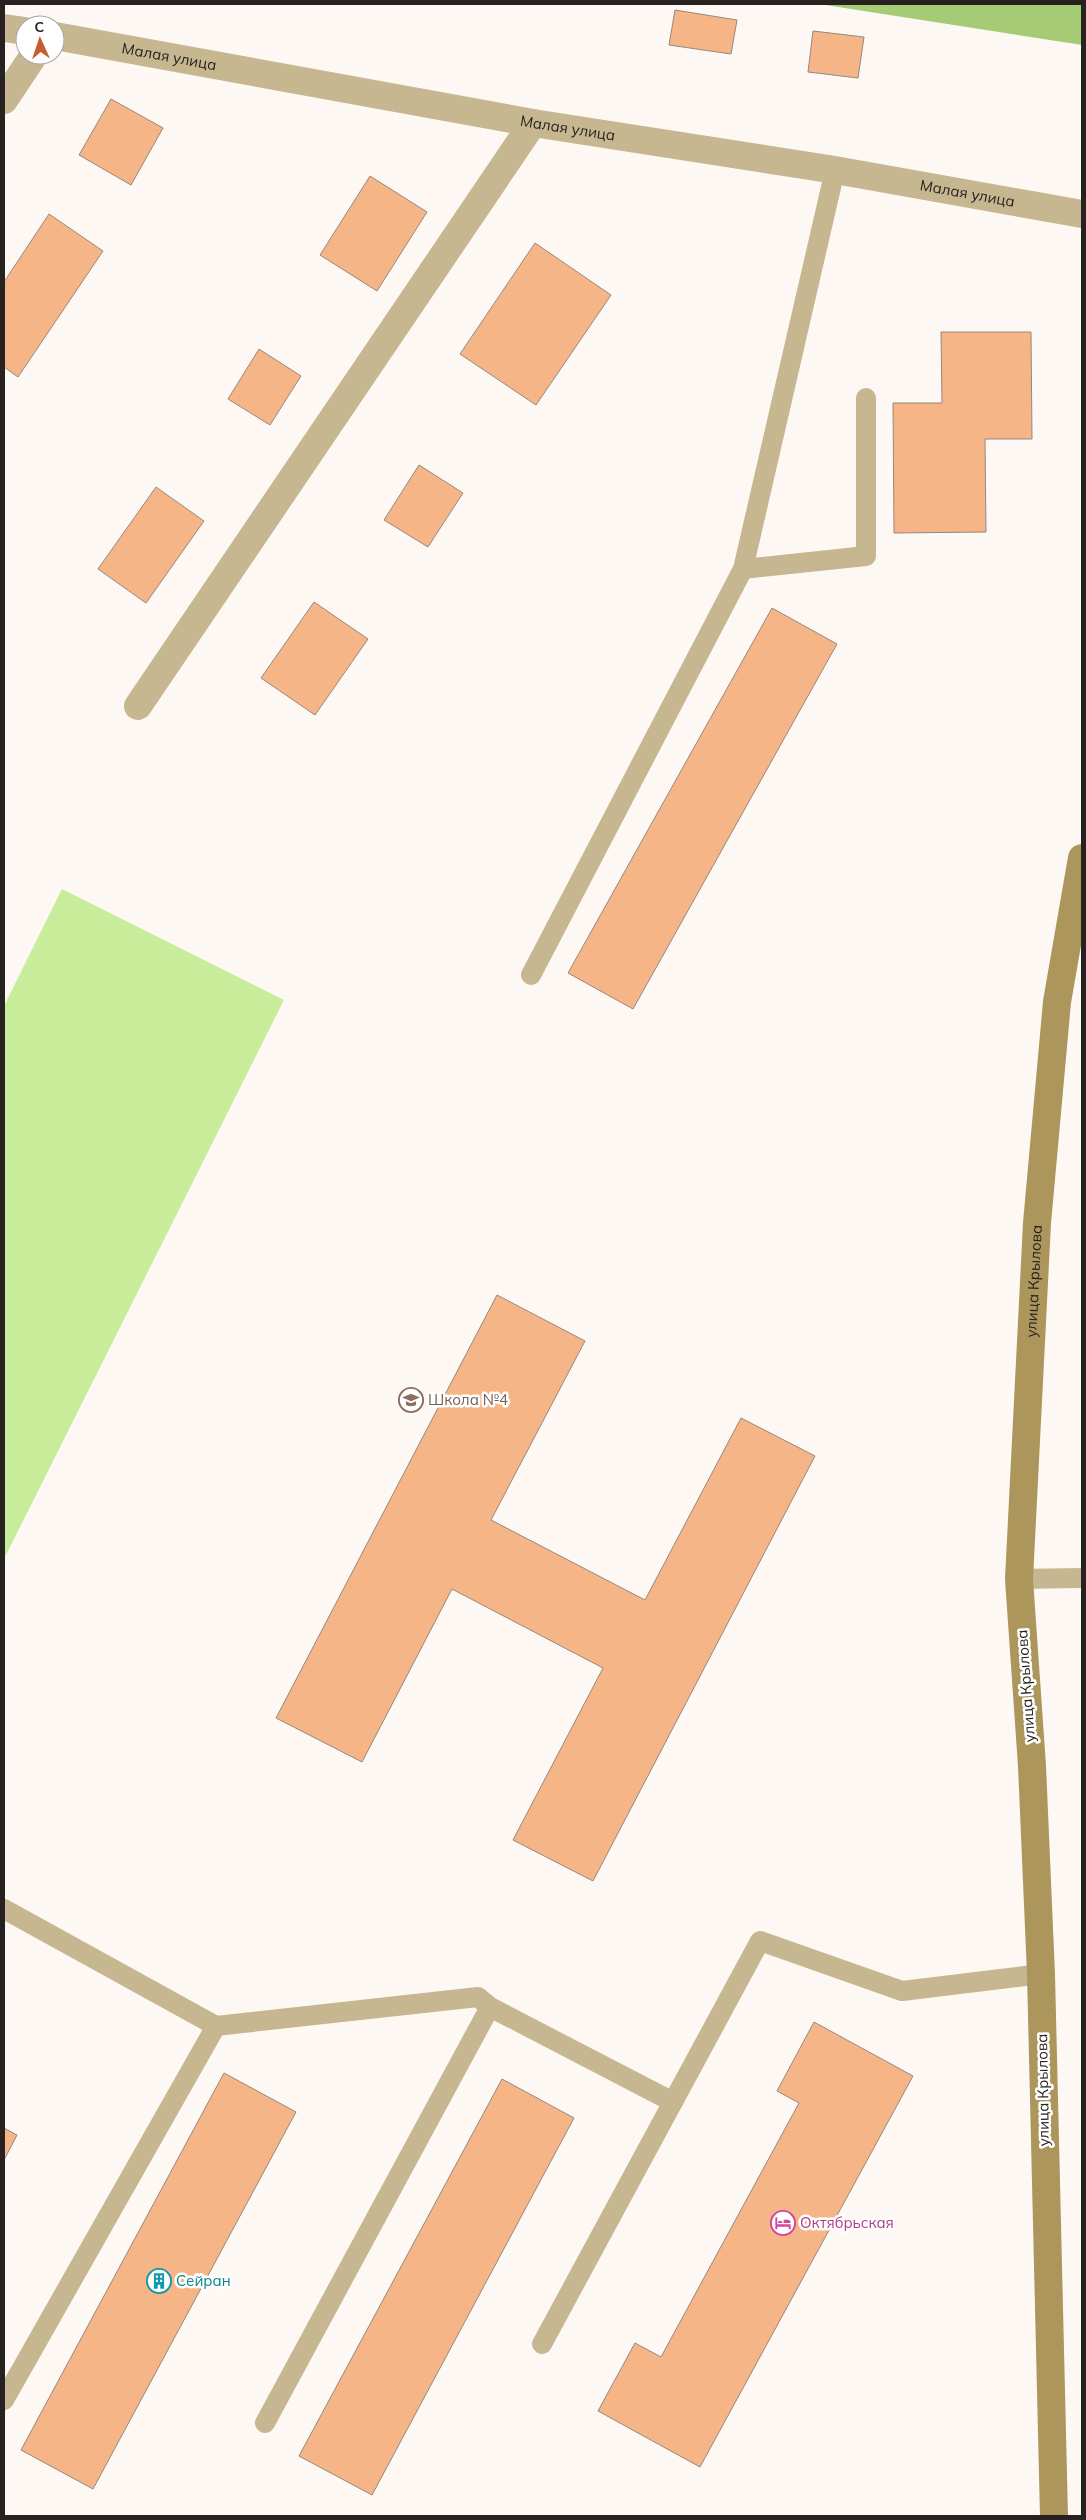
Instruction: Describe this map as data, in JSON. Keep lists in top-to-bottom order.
{
  "streets": {
    "main road": ["улица Крылова"],
    "street": ["Малая улица"]
  },
  "places": {
    "school or university": ["Школа №4"],
    "hotel": ["Октябрьская"],
    "building": ["Сейран"]
  },
  "north": "top"
}
